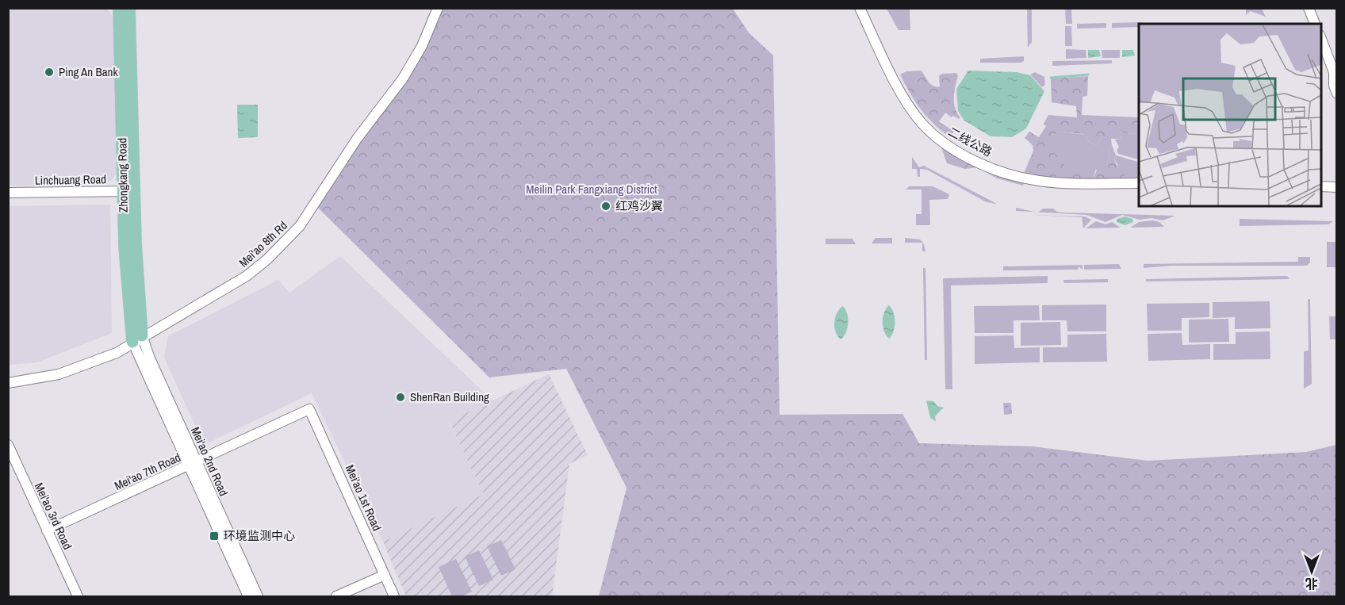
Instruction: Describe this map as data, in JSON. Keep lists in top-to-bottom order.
{
  "streets": {
    "main road": ["Zhongkang Road"],
    "street": [
      "二线公路",
      "Linchuang Road",
      "Mei'ao 8th Rd",
      "Mei'ao 2nd Road",
      "Mei'ao 7th Road",
      "Mei'ao 1st Road",
      "Mei'ao 3rd Road"
    ]
  },
  "crossings": [
    ["Zhongkang Road", "Linchuang Road"],
    ["Zhongkang Road", "Mei'ao 8th Rd"],
    ["Zhongkang Road", "Mei'ao 2nd Road"],
    ["Mei'ao 8th Rd", "Mei'ao 2nd Road"],
    ["Mei'ao 2nd Road", "Mei'ao 7th Road"],
    ["Mei'ao 7th Road", "Mei'ao 1st Road"],
    ["Mei'ao 7th Road", "Mei'ao 3rd Road"]
  ],
  "parks": ["Meilin Park Fangxiang District"],
  "places": {
    "other": ["Ping An Bank", "红鸡沙翼", "ShenRan Building"],
    "transit": ["环境监测中心"]
  },
  "north": "bottom"
}
